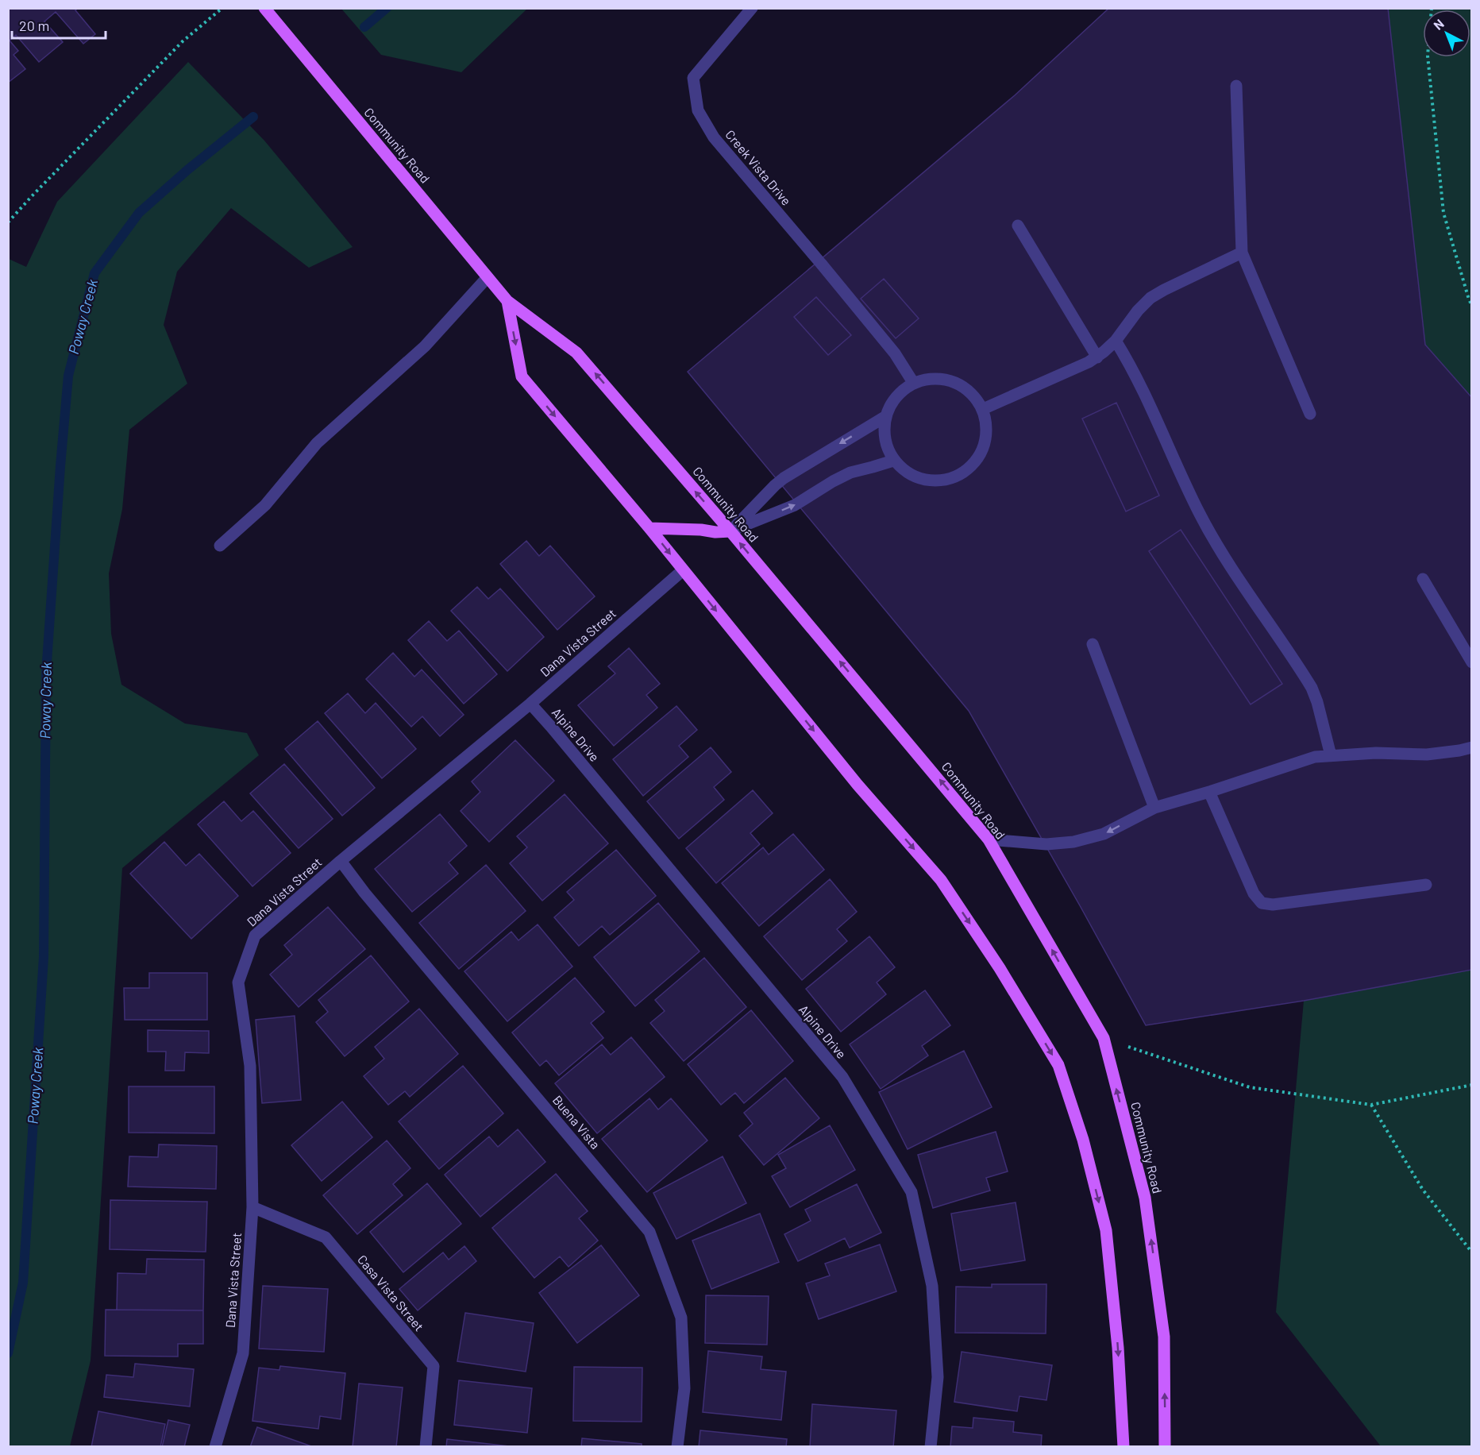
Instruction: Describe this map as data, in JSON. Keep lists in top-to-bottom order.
{
  "streets": {
    "main road": ["Community Road"],
    "street": [
      "Creek Vista Drive",
      "Dana Vista Street",
      "Alpine Drive",
      "Buena Vista",
      "Casa Vista Street"
    ]
  },
  "crossings": [
    ["Dana Vista Street", "Alpine Drive"],
    ["Dana Vista Street", "Buena Vista"],
    ["Dana Vista Street", "Casa Vista Street"]
  ],
  "water": ["Poway Creek"],
  "scale_bar": "20 m",
  "north": "top left"
}
